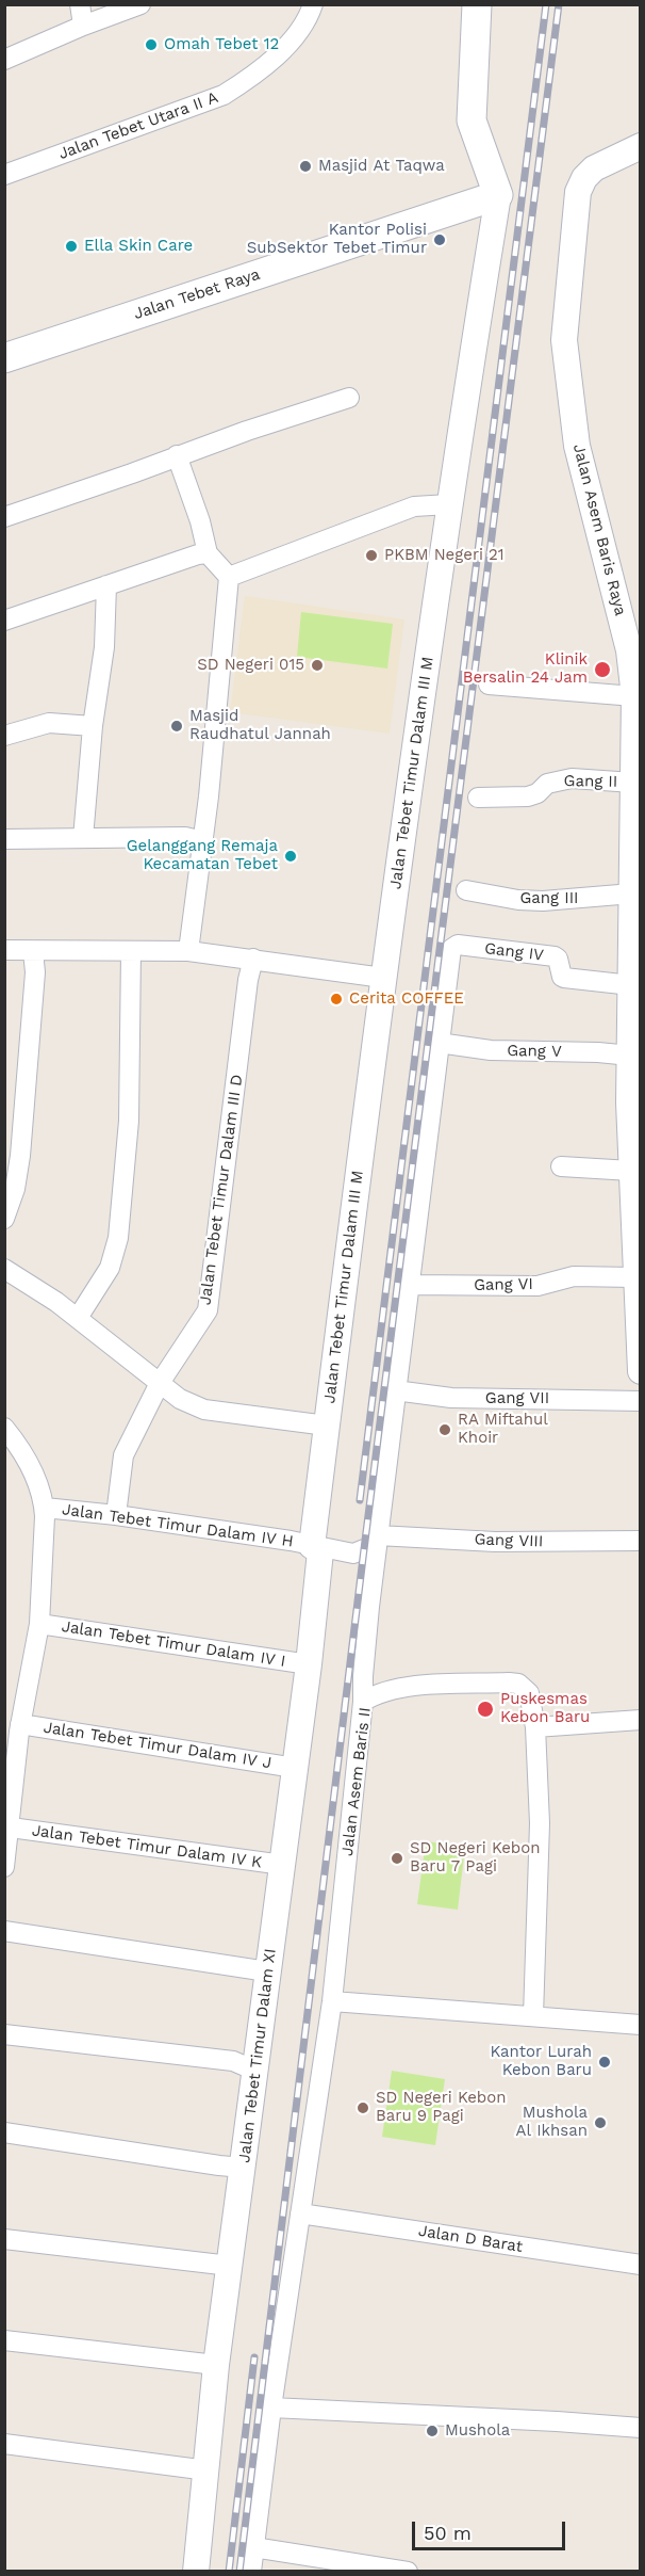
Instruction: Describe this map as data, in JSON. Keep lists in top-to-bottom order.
{
  "streets": {
    "main road": ["Jalan Tebet Raya", "Jalan Tebet Timur Dalam III M"],
    "street": [
      "Jalan Tebet Utara II A",
      "Jalan Asem Baris Raya",
      "Gang II",
      "Gang III",
      "Gang IV",
      "Gang V",
      "Jalan Tebet Timur Dalam III D",
      "Gang VI",
      "Gang VII",
      "Jalan Tebet Timur Dalam IV H",
      "Gang VIII",
      "Jalan Tebet Timur Dalam IV I",
      "Jalan Tebet Timur Dalam IV J",
      "Jalan Asem Baris II",
      "Jalan Tebet Timur Dalam IV K",
      "Jalan Tebet Timur Dalam XI",
      "Jalan D Barat"
    ]
  },
  "crossings": [
    ["Jalan Tebet Raya", "Jalan Tebet Timur Dalam III M"],
    ["Jalan Asem Baris Raya", "Gang II"],
    ["Jalan Asem Baris Raya", "Gang III"],
    ["Jalan Asem Baris Raya", "Gang IV"],
    ["Jalan Asem Baris Raya", "Gang V"],
    ["Jalan Asem Baris Raya", "Gang VI"],
    ["Jalan Tebet Timur Dalam III M", "Jalan Tebet Timur Dalam IV H"],
    ["Jalan Tebet Timur Dalam III M", "Jalan Tebet Timur Dalam XI"],
    ["Gang IV", "Gang V"],
    ["Jalan Tebet Timur Dalam III D", "Jalan Tebet Timur Dalam IV H"],
    ["Jalan Tebet Timur Dalam IV H", "Gang VIII"],
    ["Jalan Tebet Timur Dalam IV H", "Jalan Tebet Timur Dalam XI"],
    ["Jalan Tebet Timur Dalam IV I", "Jalan Tebet Timur Dalam XI"],
    ["Jalan Tebet Timur Dalam IV J", "Jalan Tebet Timur Dalam XI"],
    ["Jalan Asem Baris II", "Jalan D Barat"],
    ["Jalan Tebet Timur Dalam IV K", "Jalan Tebet Timur Dalam XI"]
  ],
  "places": [
    "Omah Tebet 12",
    "Masjid At Taqwa",
    "Kantor Polisi SubSektor Tebet Timur",
    "Ella Skin Care",
    "PKBM Negeri 21",
    "SD Negeri 015",
    "Klinik Bersalin 24 Jam",
    "Masjid Raudhatul Jannah",
    "Gelanggang Remaja Kecamatan Tebet",
    "Cerita COFFEE",
    "RA Miftahul Khoir",
    "Puskesmas Kebon Baru",
    "SD Negeri Kebon Baru 7 Pagi",
    "Kantor Lurah Kebon Baru",
    "SD Negeri Kebon Baru 9 Pagi",
    "Mushola Al Ikhsan",
    "Mushola"
  ],
  "scale_bar": "50 m"
}
